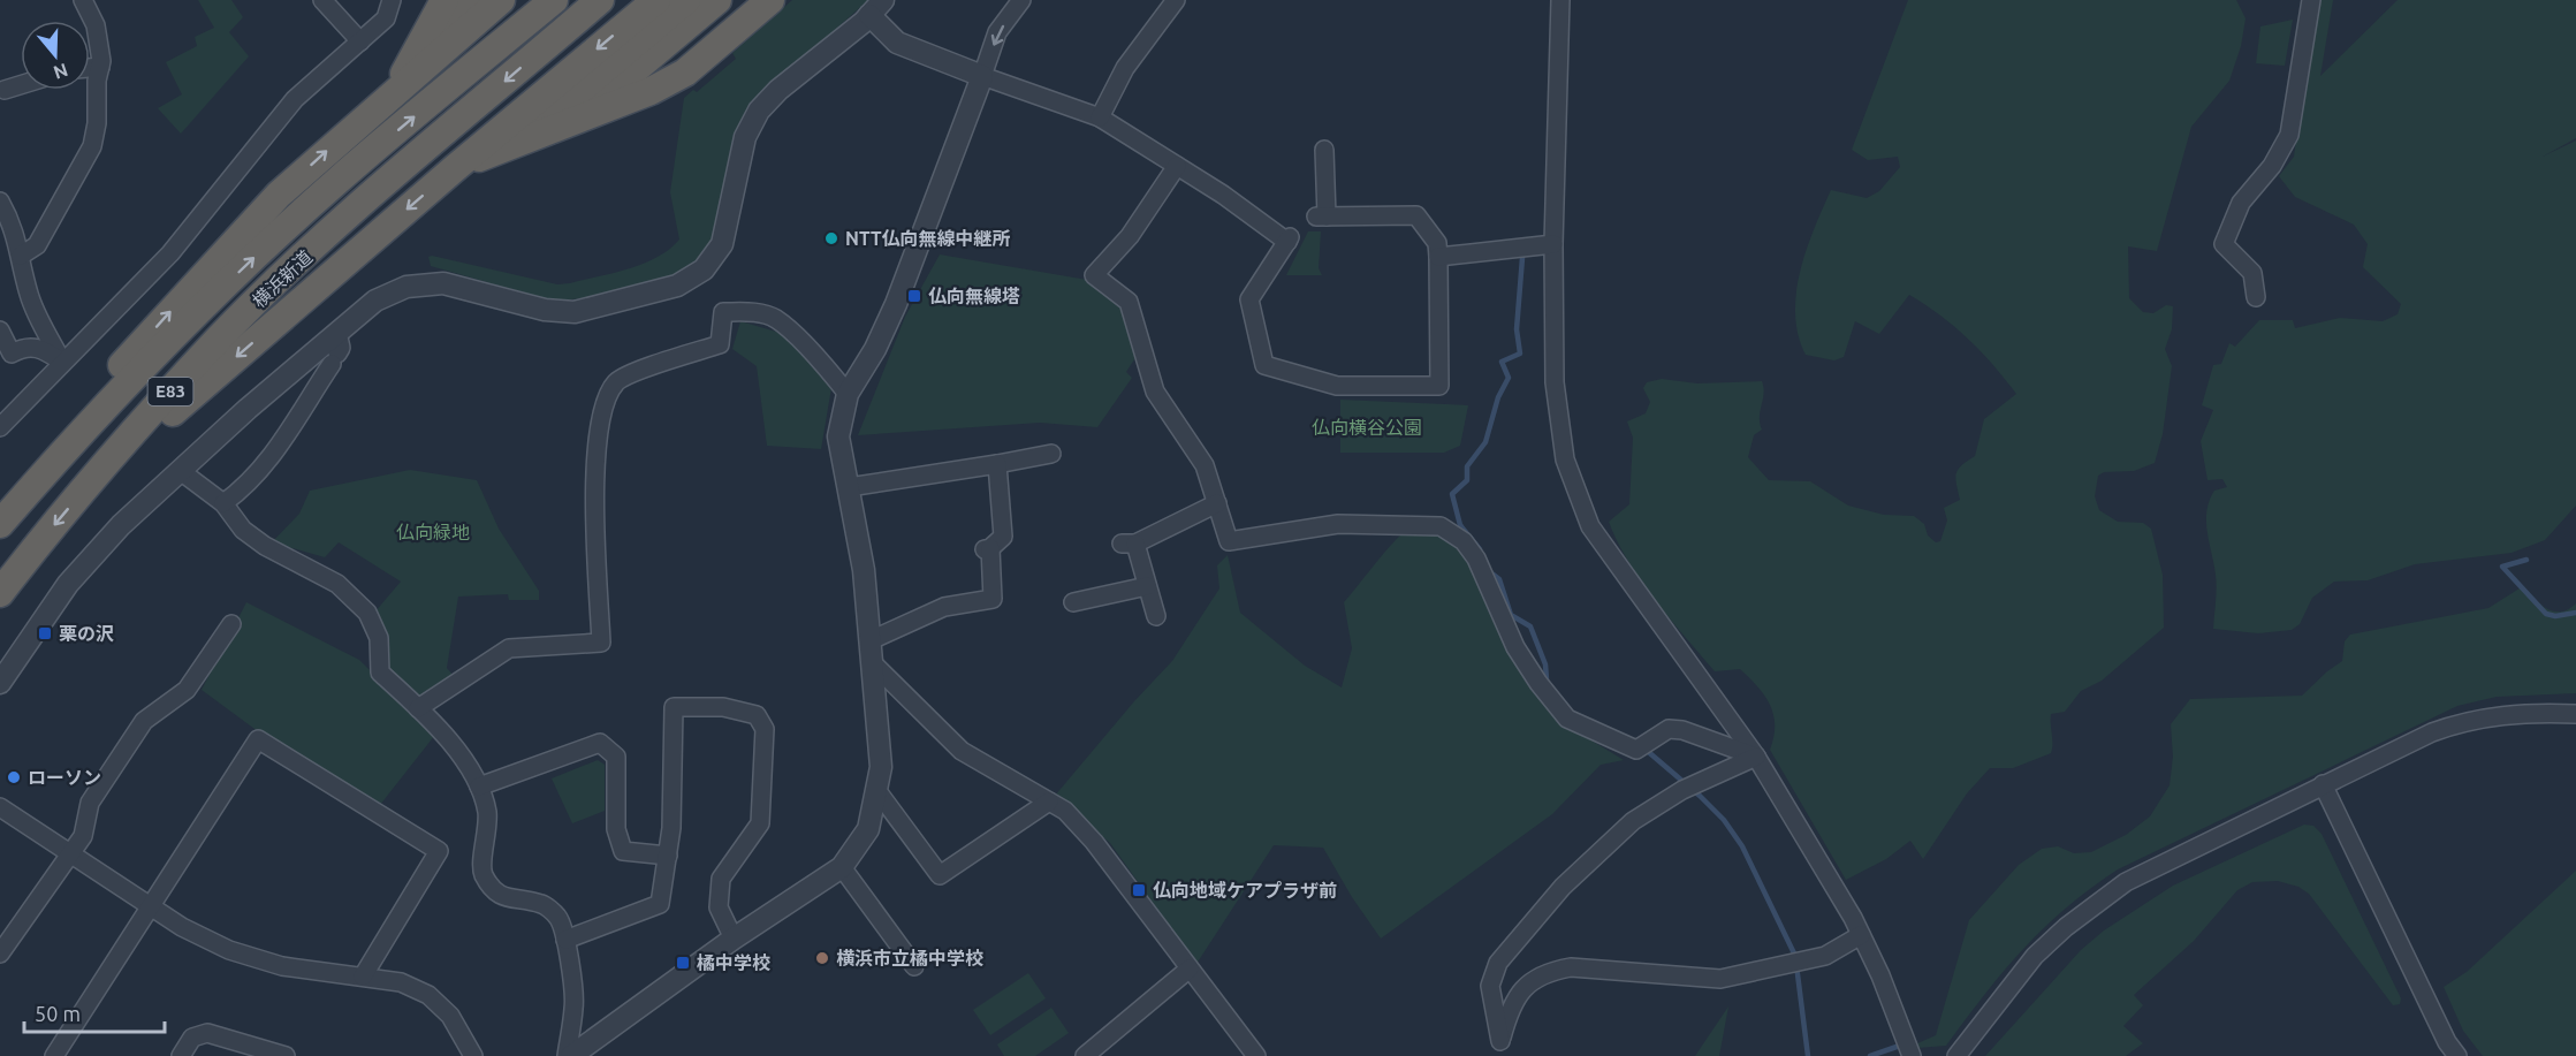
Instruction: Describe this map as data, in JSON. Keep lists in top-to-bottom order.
{
  "streets": {
    "highway": ["横浜新道", "E83"]
  },
  "parks": ["仏向横谷公園", "仏向緑地"],
  "places": {
    "other": ["NTT仏向無線中継所", "ローソン", "横浜市立橘中学校"],
    "transit": [
      "仏向無線塔",
      "栗の沢",
      "仏向地域ケアプラザ前",
      "橘中学校"
    ]
  },
  "scale_bar": "50 m",
  "north": "bottom"
}
